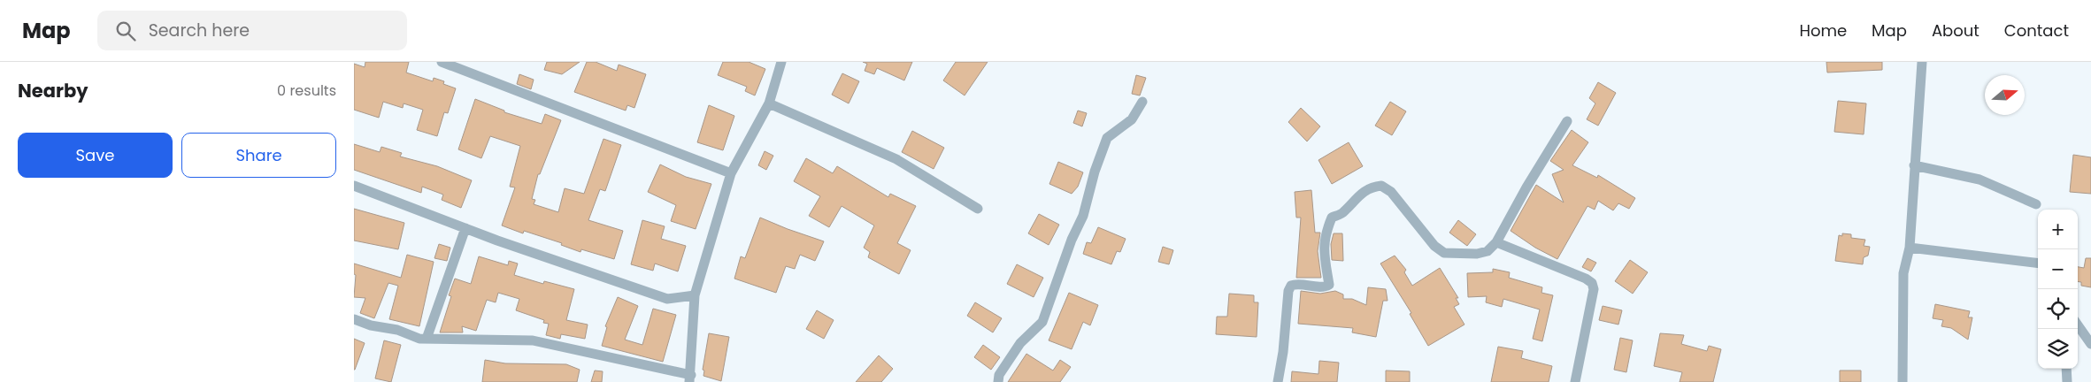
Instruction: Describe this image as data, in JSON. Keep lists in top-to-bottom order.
{
  "north": "right",
  "page": {
    "header": "Map",
    "search": "Search here",
    "nav": [
      "Home",
      "Map",
      "About",
      "Contact"
    ],
    "heading": ["Nearby", "0 results"],
    "buttons": ["Save", "Share"],
    "map_buttons": ["+", "−"]
  }
}
